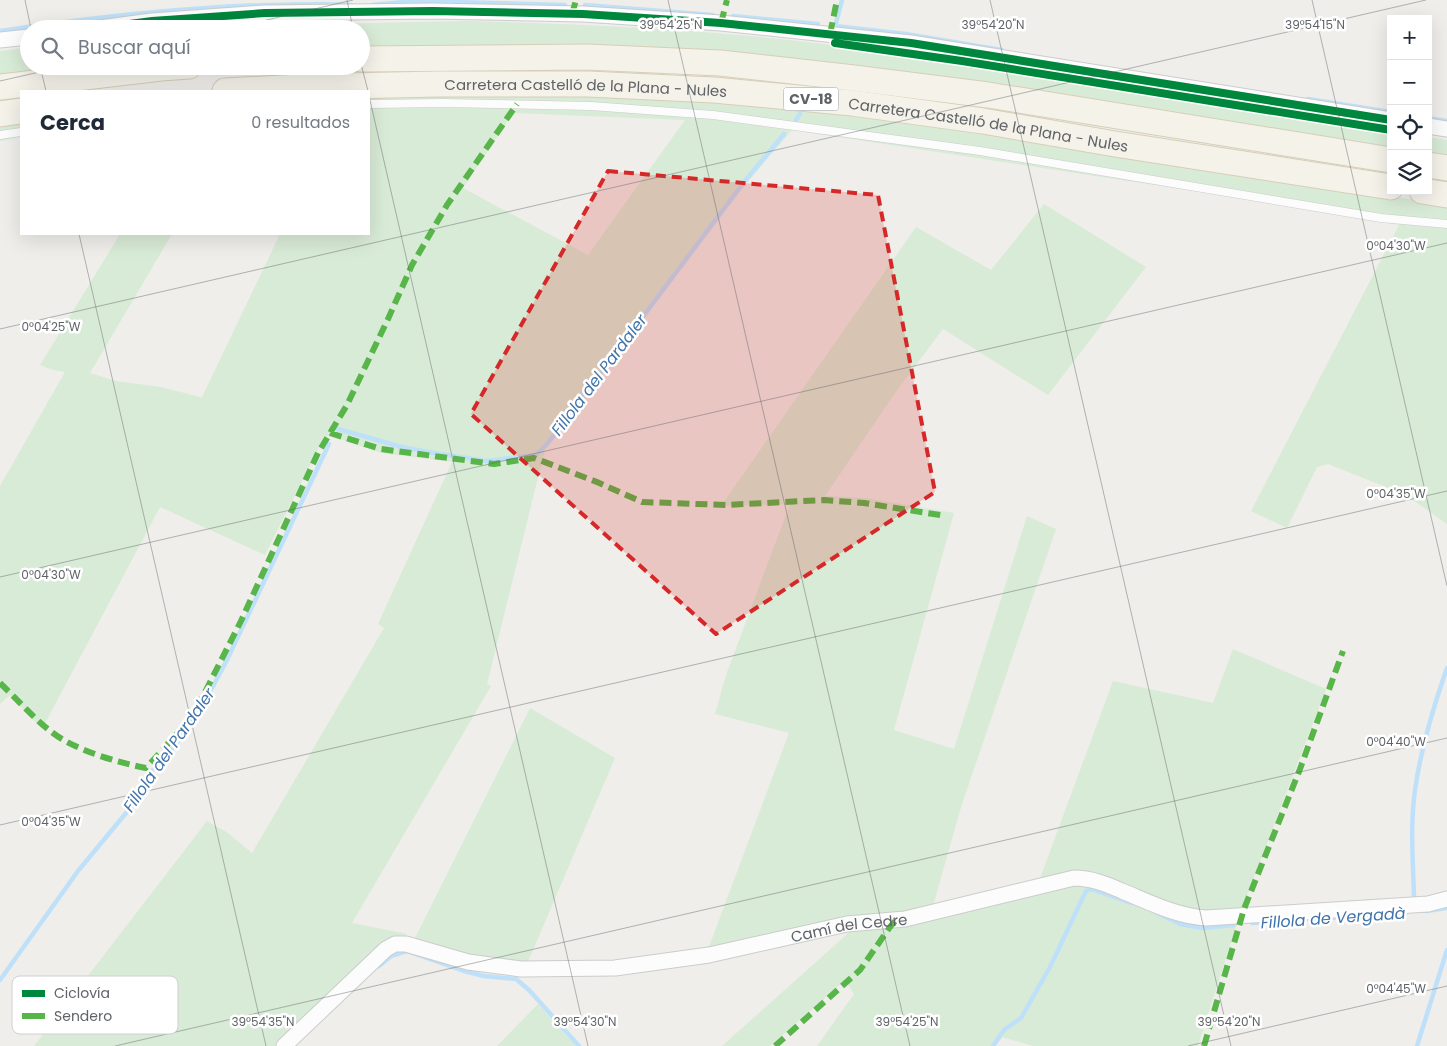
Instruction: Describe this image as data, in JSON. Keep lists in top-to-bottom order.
{
  "streets": {
    "main road": ["Carretera Castelló de la Plana - Nules", "CV-18"],
    "street": ["Camí del Cedre"]
  },
  "water": ["Fillola del Pardaler", "Fillola de Vergadà"],
  "legend": ["Ciclovía", "Sendero"],
  "page": {
    "map_buttons": ["+", "−"],
    "search": "Buscar aquí",
    "heading": ["Cerca", "0 resultados"]
  },
  "coordinates": [
    "39°54'25\"N",
    "39°54'20\"N",
    "39°54'15\"N",
    "0°04'30\"W",
    "0°04'25\"W",
    "0°04'35\"W",
    "0°04'40\"W",
    "0°04'45\"W",
    "39°54'35\"N",
    "39°54'30\"N"
  ]
}
